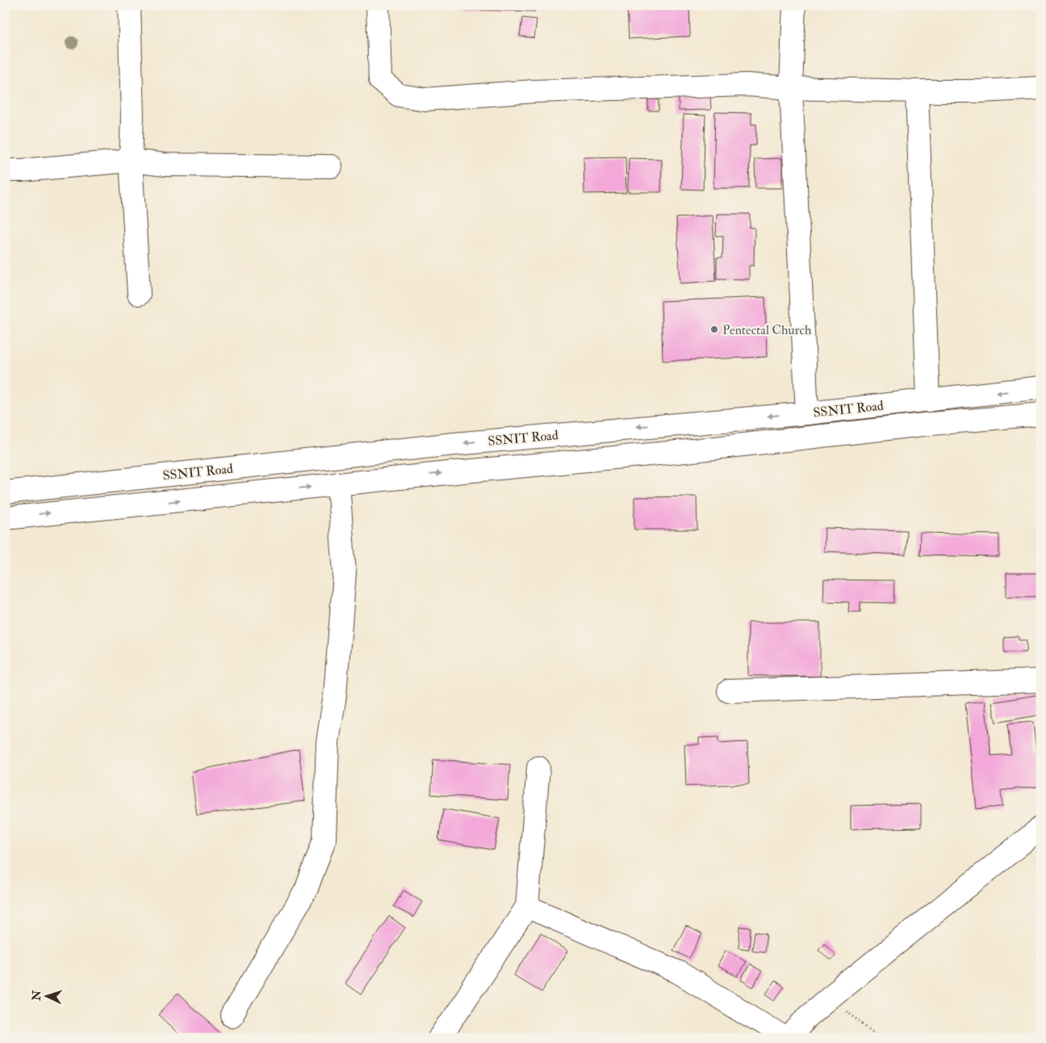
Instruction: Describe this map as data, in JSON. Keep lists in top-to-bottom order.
{
  "streets": {
    "street": ["SSNIT Road"]
  },
  "places": ["Pentectal Church"],
  "north": "left"
}
